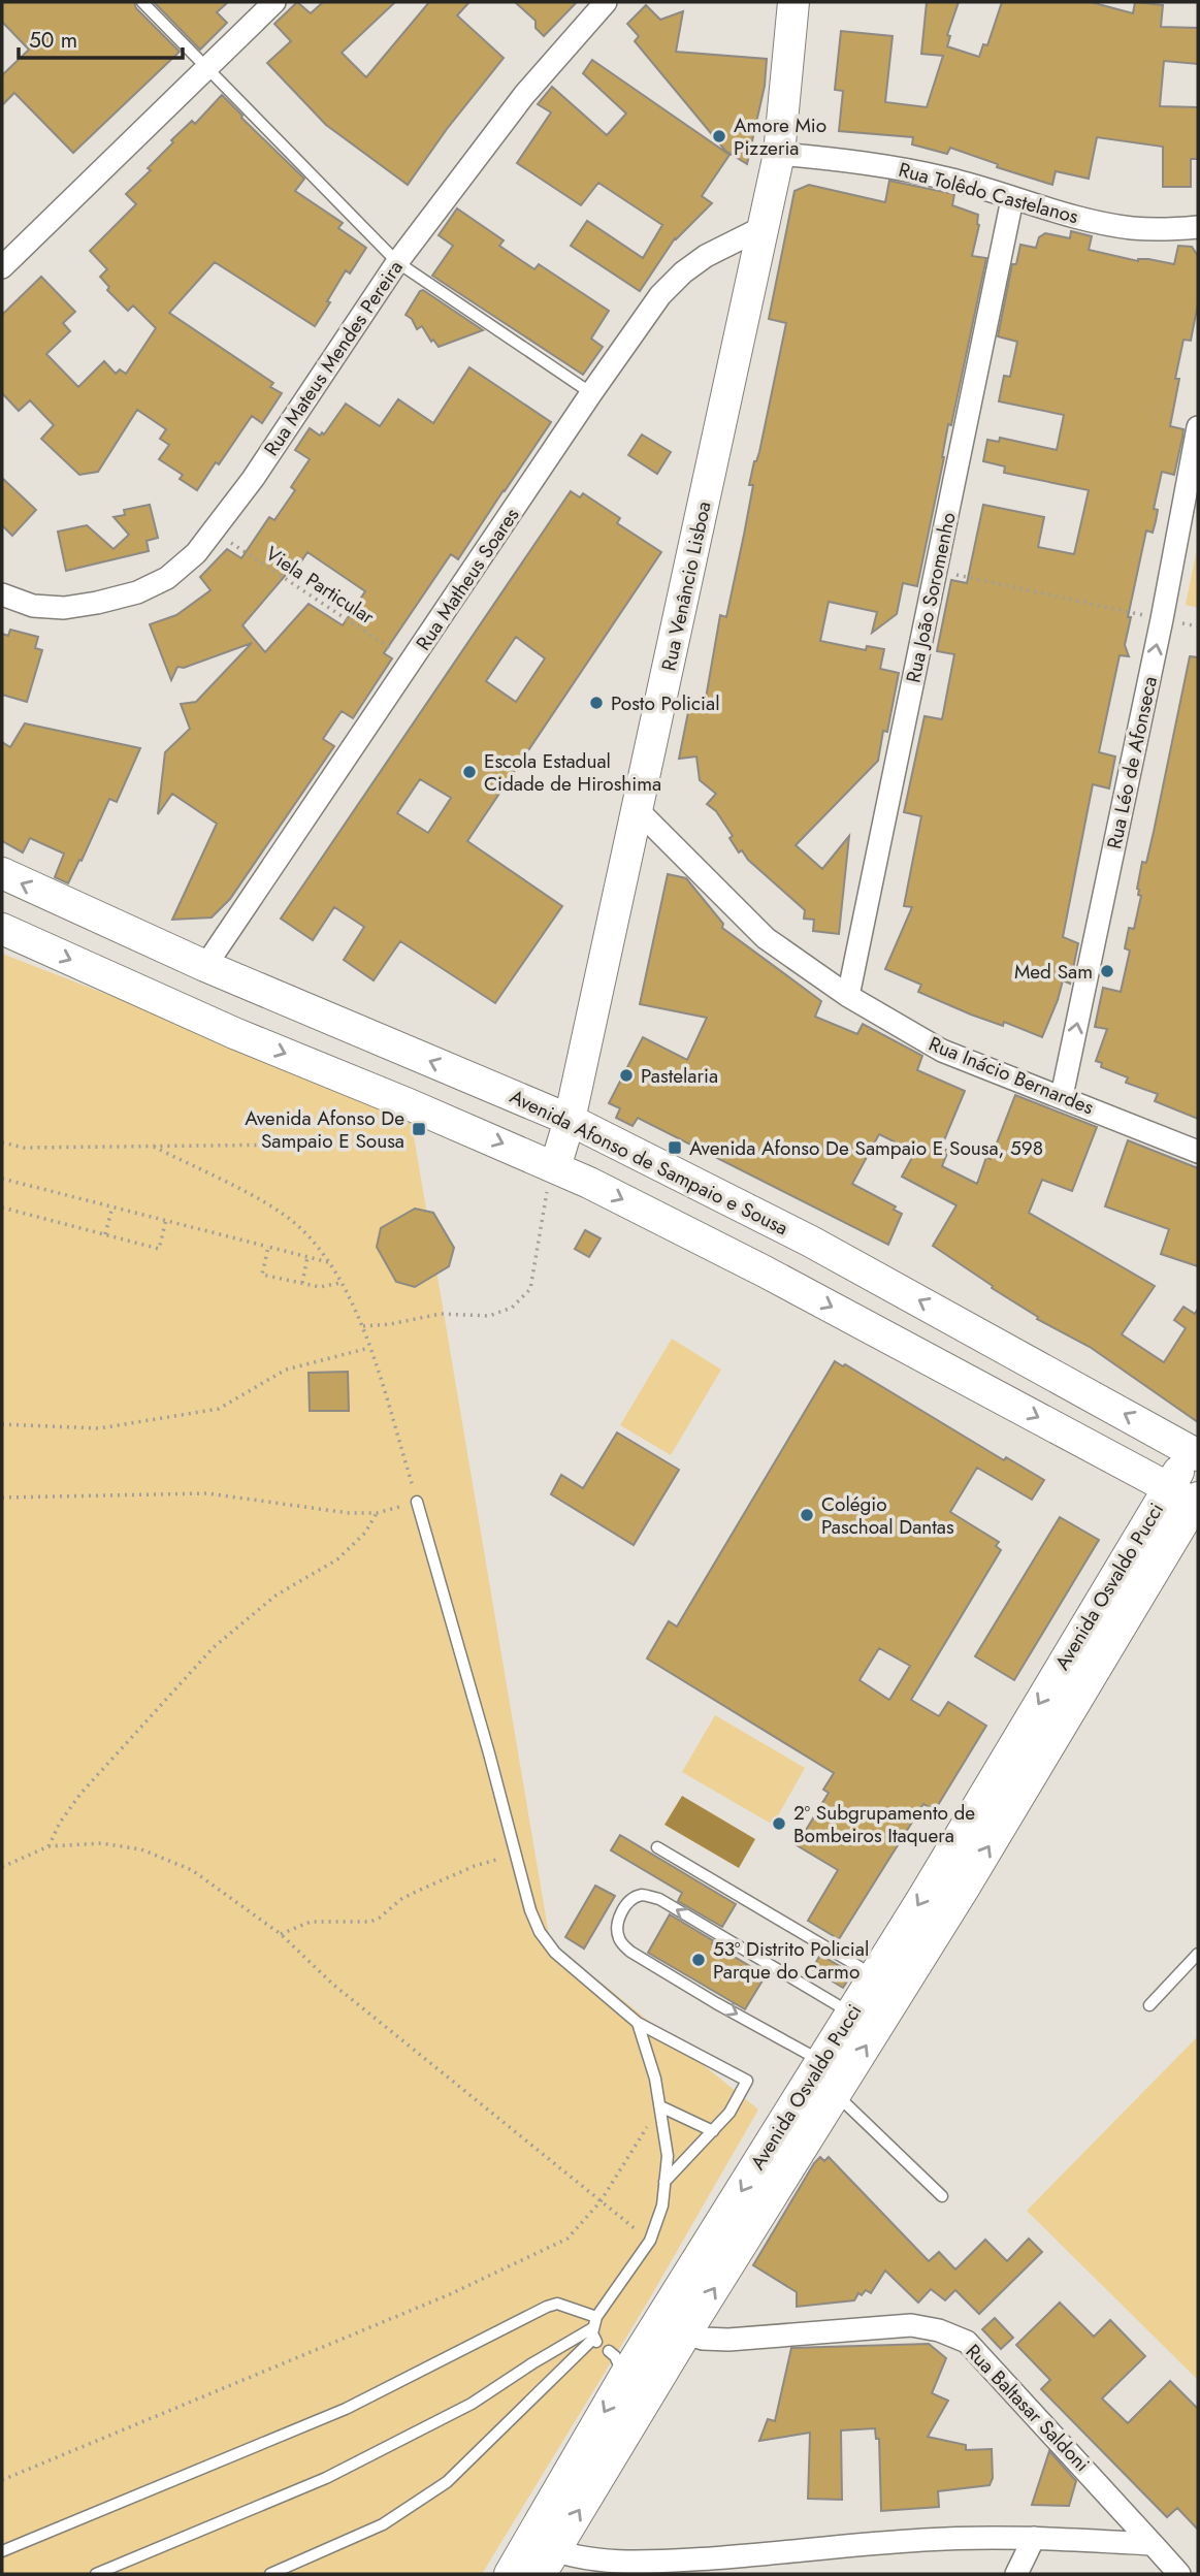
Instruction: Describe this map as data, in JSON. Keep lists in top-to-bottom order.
{
  "streets": {
    "main road": ["Rua Venâncio Lisboa", "Avenida Afonso de Sampaio e Sousa", "Avenida Osvaldo Pucci"],
    "street": [
      "Rua Tolêdo Castelanos",
      "Rua Mateus Mendes Pereira",
      "Rua Matheus Soares",
      "Rua João Soromenho",
      "Rua Léo de Afonseca",
      "Rua Inácio Bernardes",
      "Rua Baltasar Saldoni"
    ],
    "path": ["Viela Particular"]
  },
  "crossings": [
    ["Rua Tolêdo Castelanos", "Rua Venâncio Lisboa"],
    ["Rua Tolêdo Castelanos", "Rua João Soromenho"],
    ["Rua Mateus Mendes Pereira", "Viela Particular"],
    ["Rua Matheus Soares", "Viela Particular"],
    ["Rua Matheus Soares", "Rua Venâncio Lisboa"],
    ["Rua Matheus Soares", "Avenida Afonso de Sampaio e Sousa"],
    ["Rua Venâncio Lisboa", "Rua Inácio Bernardes"],
    ["Rua Venâncio Lisboa", "Avenida Afonso de Sampaio e Sousa"],
    ["Rua João Soromenho", "Rua Inácio Bernardes"],
    ["Rua Léo de Afonseca", "Rua Inácio Bernardes"],
    ["Avenida Afonso de Sampaio e Sousa", "Avenida Osvaldo Pucci"],
    ["Avenida Osvaldo Pucci", "Rua Baltasar Saldoni"]
  ],
  "one_way": ["Rua Léo de Afonseca"],
  "places": {
    "other": [
      "Amore Mio Pizzeria",
      "Posto Policial",
      "Escola Estadual Cidade de Hiroshima",
      "Med Sam",
      "Pastelaria",
      "Colégio Paschoal Dantas",
      "2º Subgrupamento de Bombeiros Itaquera",
      "53º Distrito Policial Parque do Carmo"
    ],
    "transit": ["Avenida Afonso De Sampaio E Sousa", "Avenida Afonso De Sampaio E Sousa, 598"]
  },
  "scale_bar": "50 m"
}
